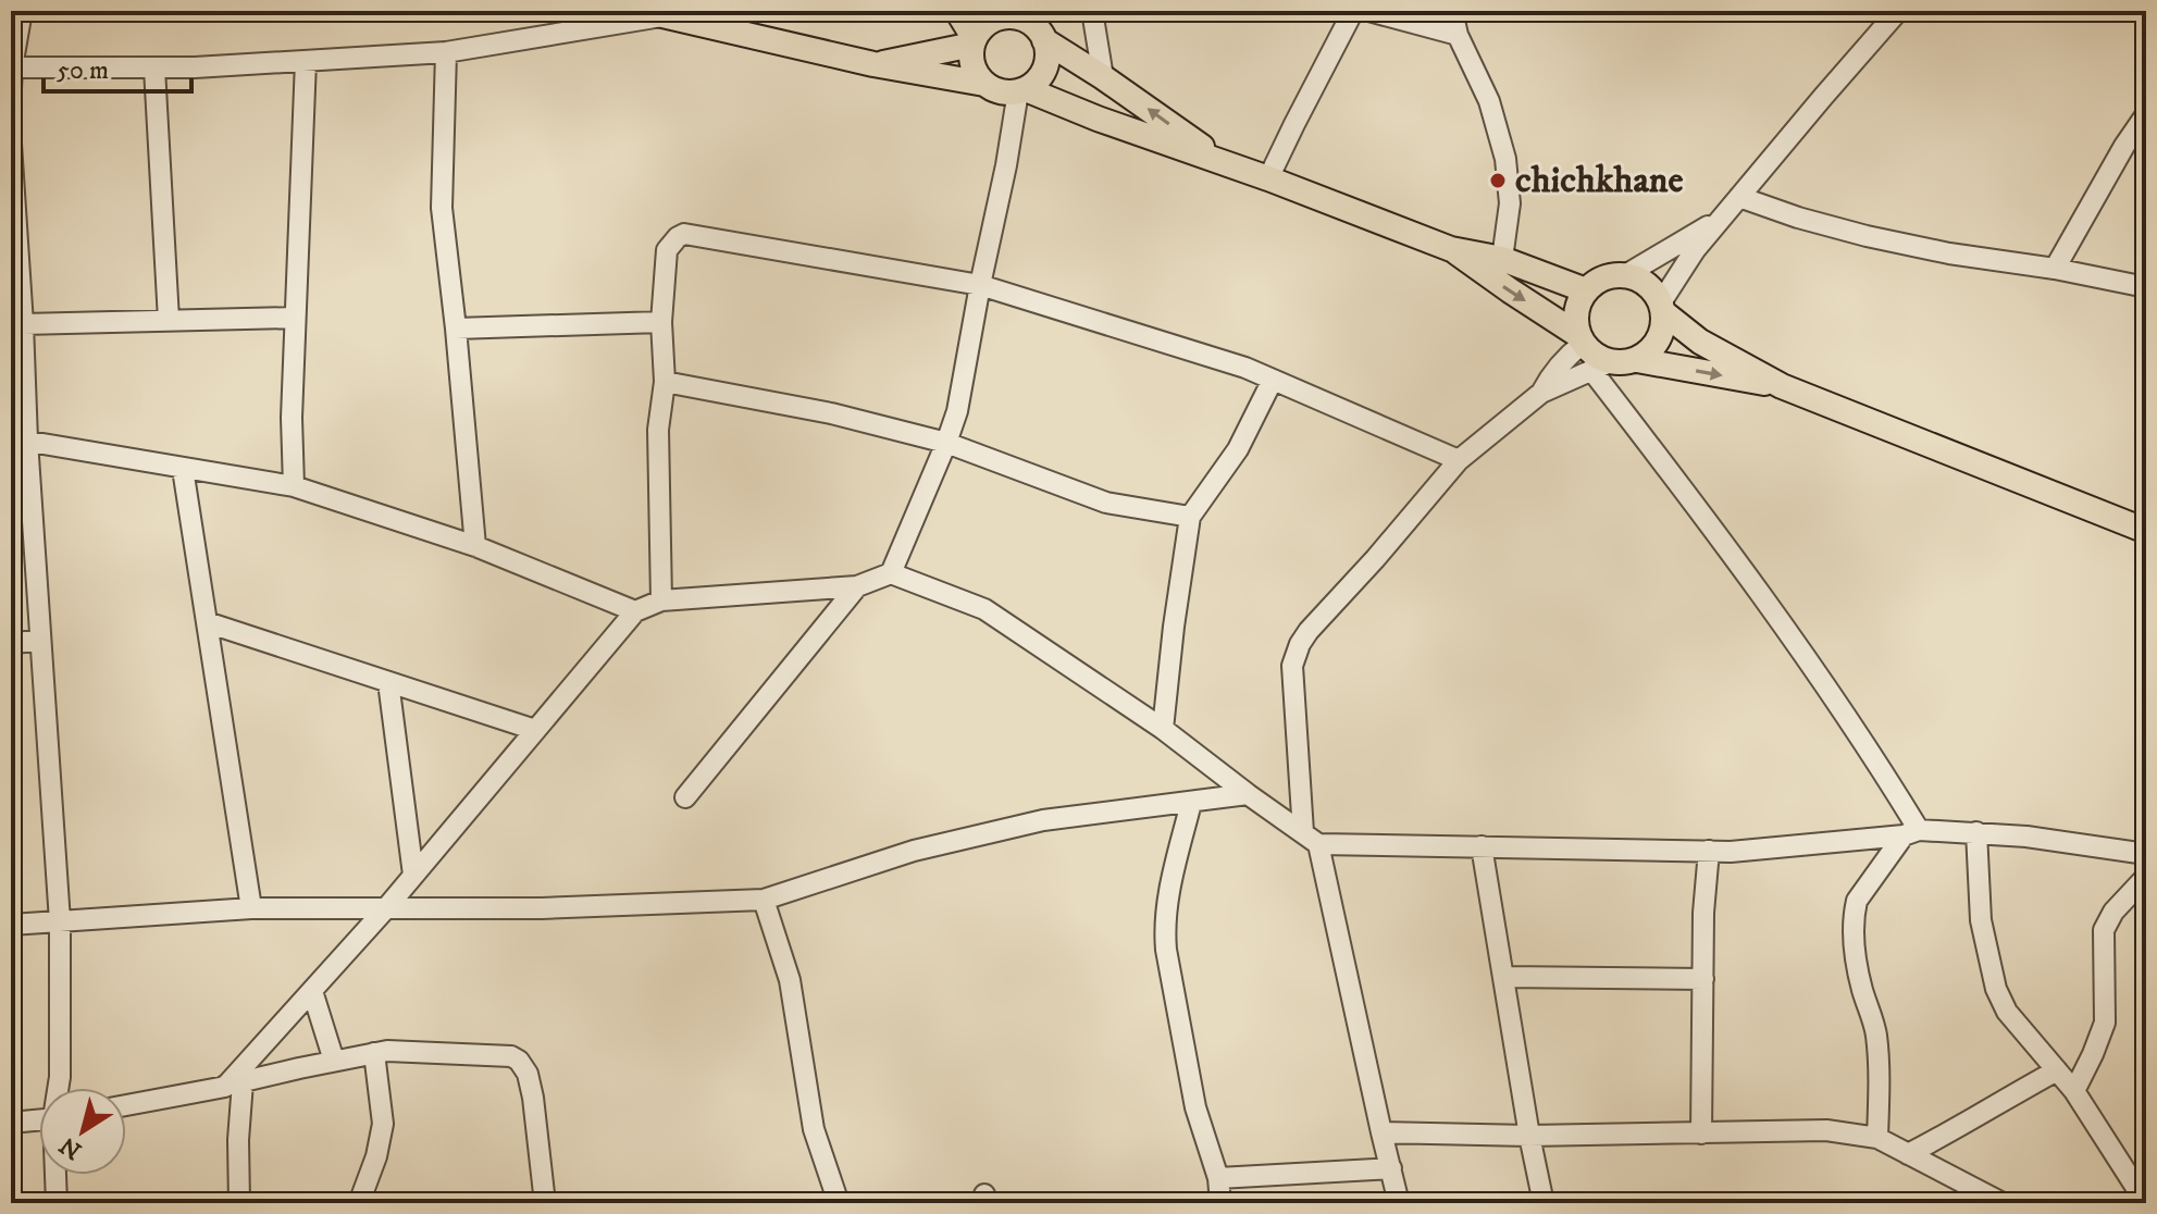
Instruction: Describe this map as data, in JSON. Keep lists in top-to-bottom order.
{
  "places": ["chichkhane"],
  "scale_bar": "50 m",
  "north": "bottom left"
}
